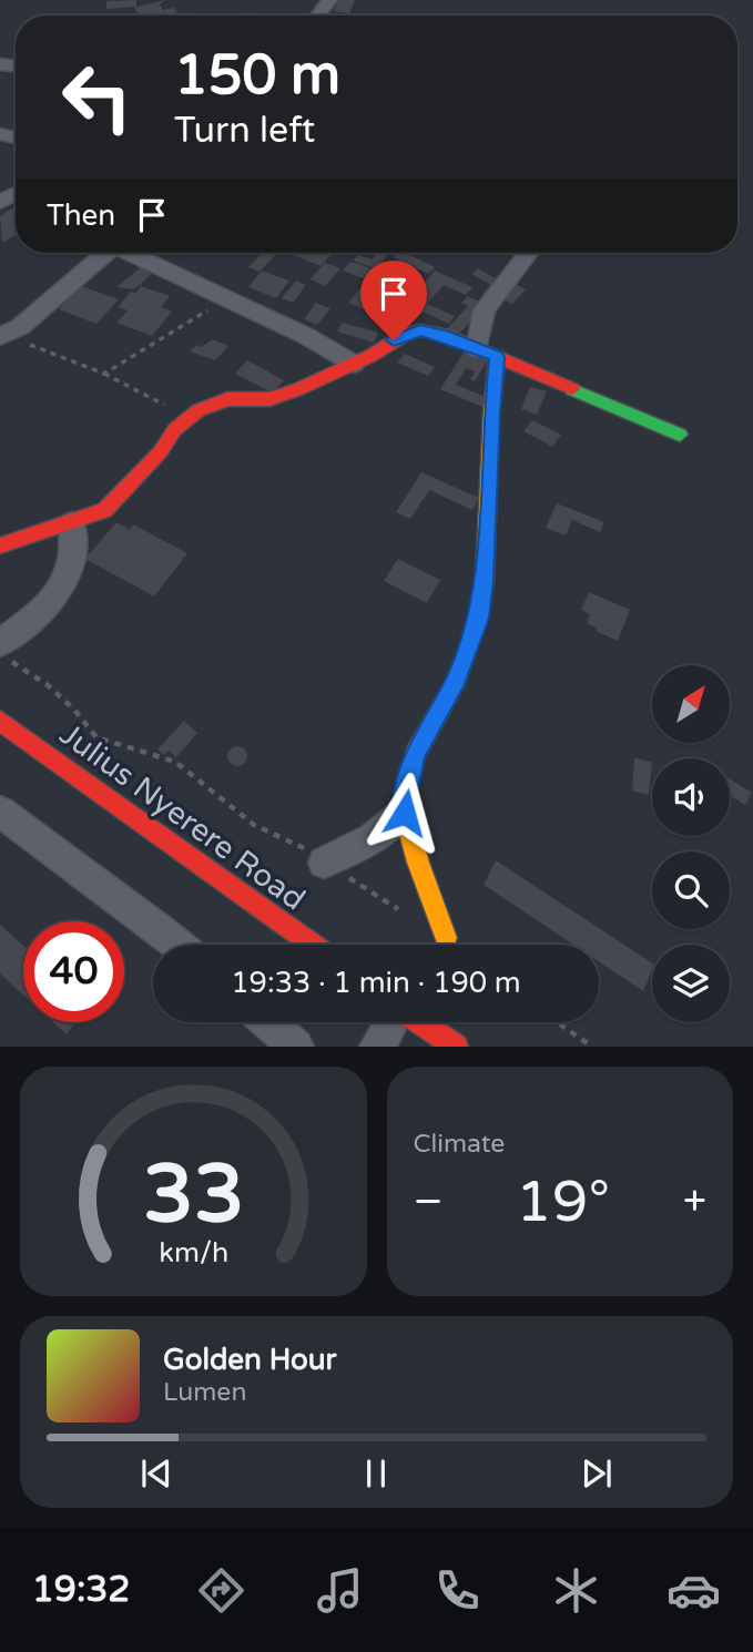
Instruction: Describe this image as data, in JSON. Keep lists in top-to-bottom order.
{
  "streets": {
    "main road": ["Julius Nyerere Road"]
  },
  "north": "top right",
  "page": {
    "turn": ["150 m", "Turn left"],
    "then": "Then",
    "limit": "40",
    "trip": "19:33 · 1 min · 190 m",
    "tile": "Climate",
    "heat": ["−", "19°", "+"],
    "song": ["Golden Hour", "Lumen"],
    "tabs": "19:32",
    "gauge": ["33", "km/h"]
  }
}
